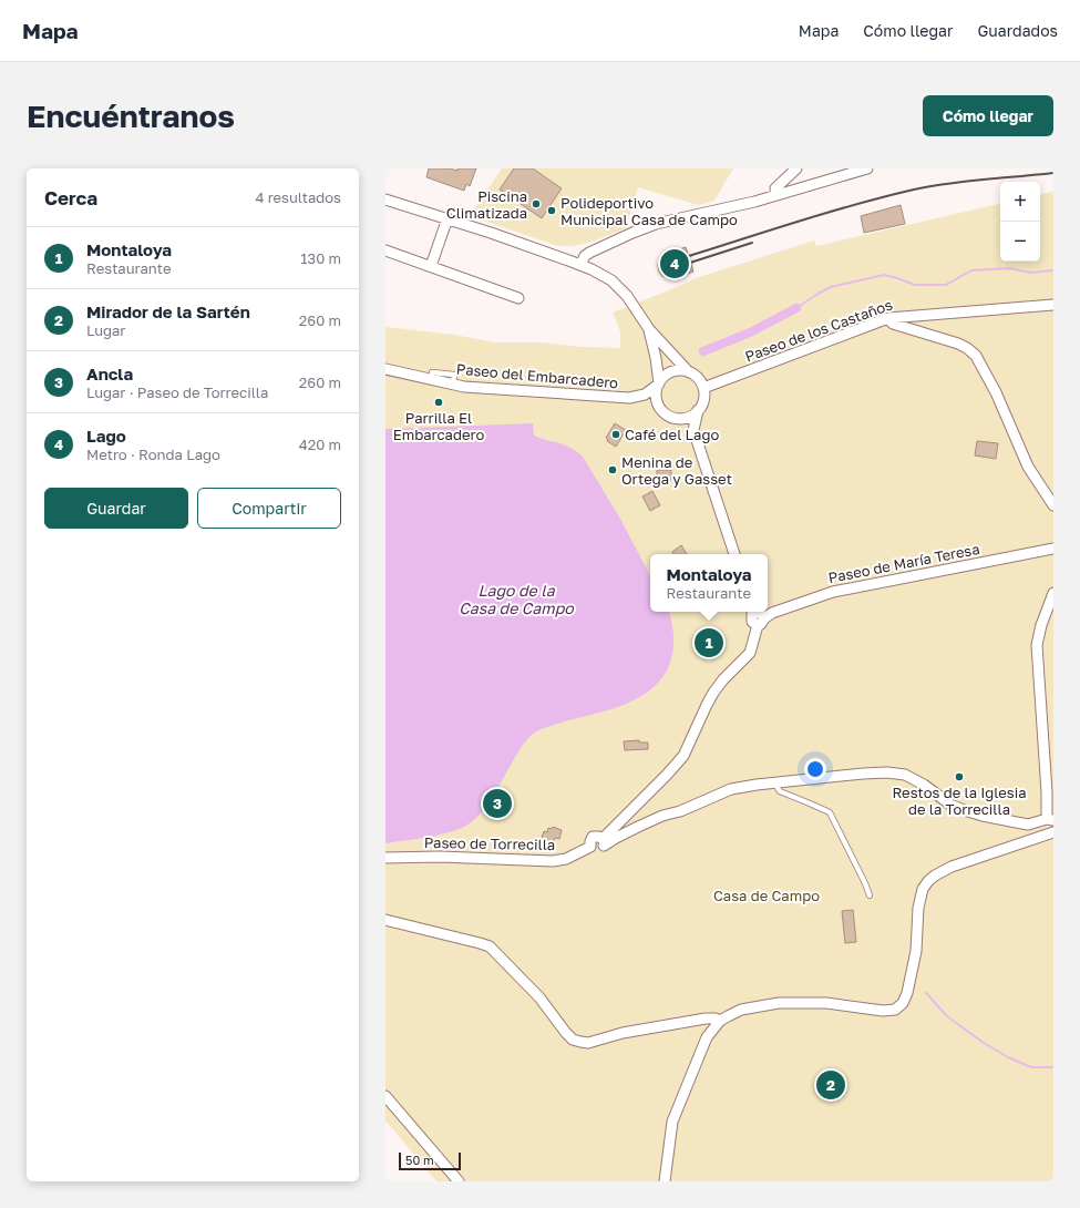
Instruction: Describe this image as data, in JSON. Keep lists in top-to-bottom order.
{
  "streets": {
    "street": [
      "Paseo de los Castaños",
      "Paseo del Embarcadero",
      "Paseo de María Teresa",
      "Paseo de Torrecilla"
    ]
  },
  "crossings": [
    ["Paseo de los Castaños", "Paseo del Embarcadero"]
  ],
  "water": ["Lago de la Casa de Campo"],
  "parks": ["Casa de Campo"],
  "places": [
    "Piscina Climatizada",
    "Polideportivo Municipal Casa de Campo",
    "Parrilla El Embarcadero",
    "Café del Lago",
    "Menina de Ortega y Gasset",
    "Restos de la Iglesia de la Torrecilla"
  ],
  "scale_bar": "50 m",
  "page": {
    "header": "Mapa",
    "nav": ["Mapa", "Cómo llegar", "Guardados"],
    "buttons": [
      "Cómo llegar",
      ["Guardar", "Compartir"]
    ],
    "title": "Encuéntranos",
    "heading": ["Cerca", "4 resultados"],
    "map_buttons": ["+", "−"],
    "list": [
      {
        "mark": "1",
        "name": "Montaloya",
        "note": "Restaurante",
        "value": "130 m"
      },
      {
        "mark": "2",
        "name": "Mirador de la Sartén",
        "note": "Lugar",
        "value": "260 m"
      },
      {
        "mark": "3",
        "name": "Ancla",
        "note": "Lugar · Paseo de Torrecilla",
        "value": "260 m"
      },
      {
        "mark": "4",
        "name": "Lago",
        "note": "Metro · Ronda Lago",
        "value": "420 m"
      }
    ],
    "pins": [
      "4",
      "1",
      "3",
      "2"
    ],
    "popup": ["Montaloya", "Restaurante"],
    "scale": "50 m"
  }
}
